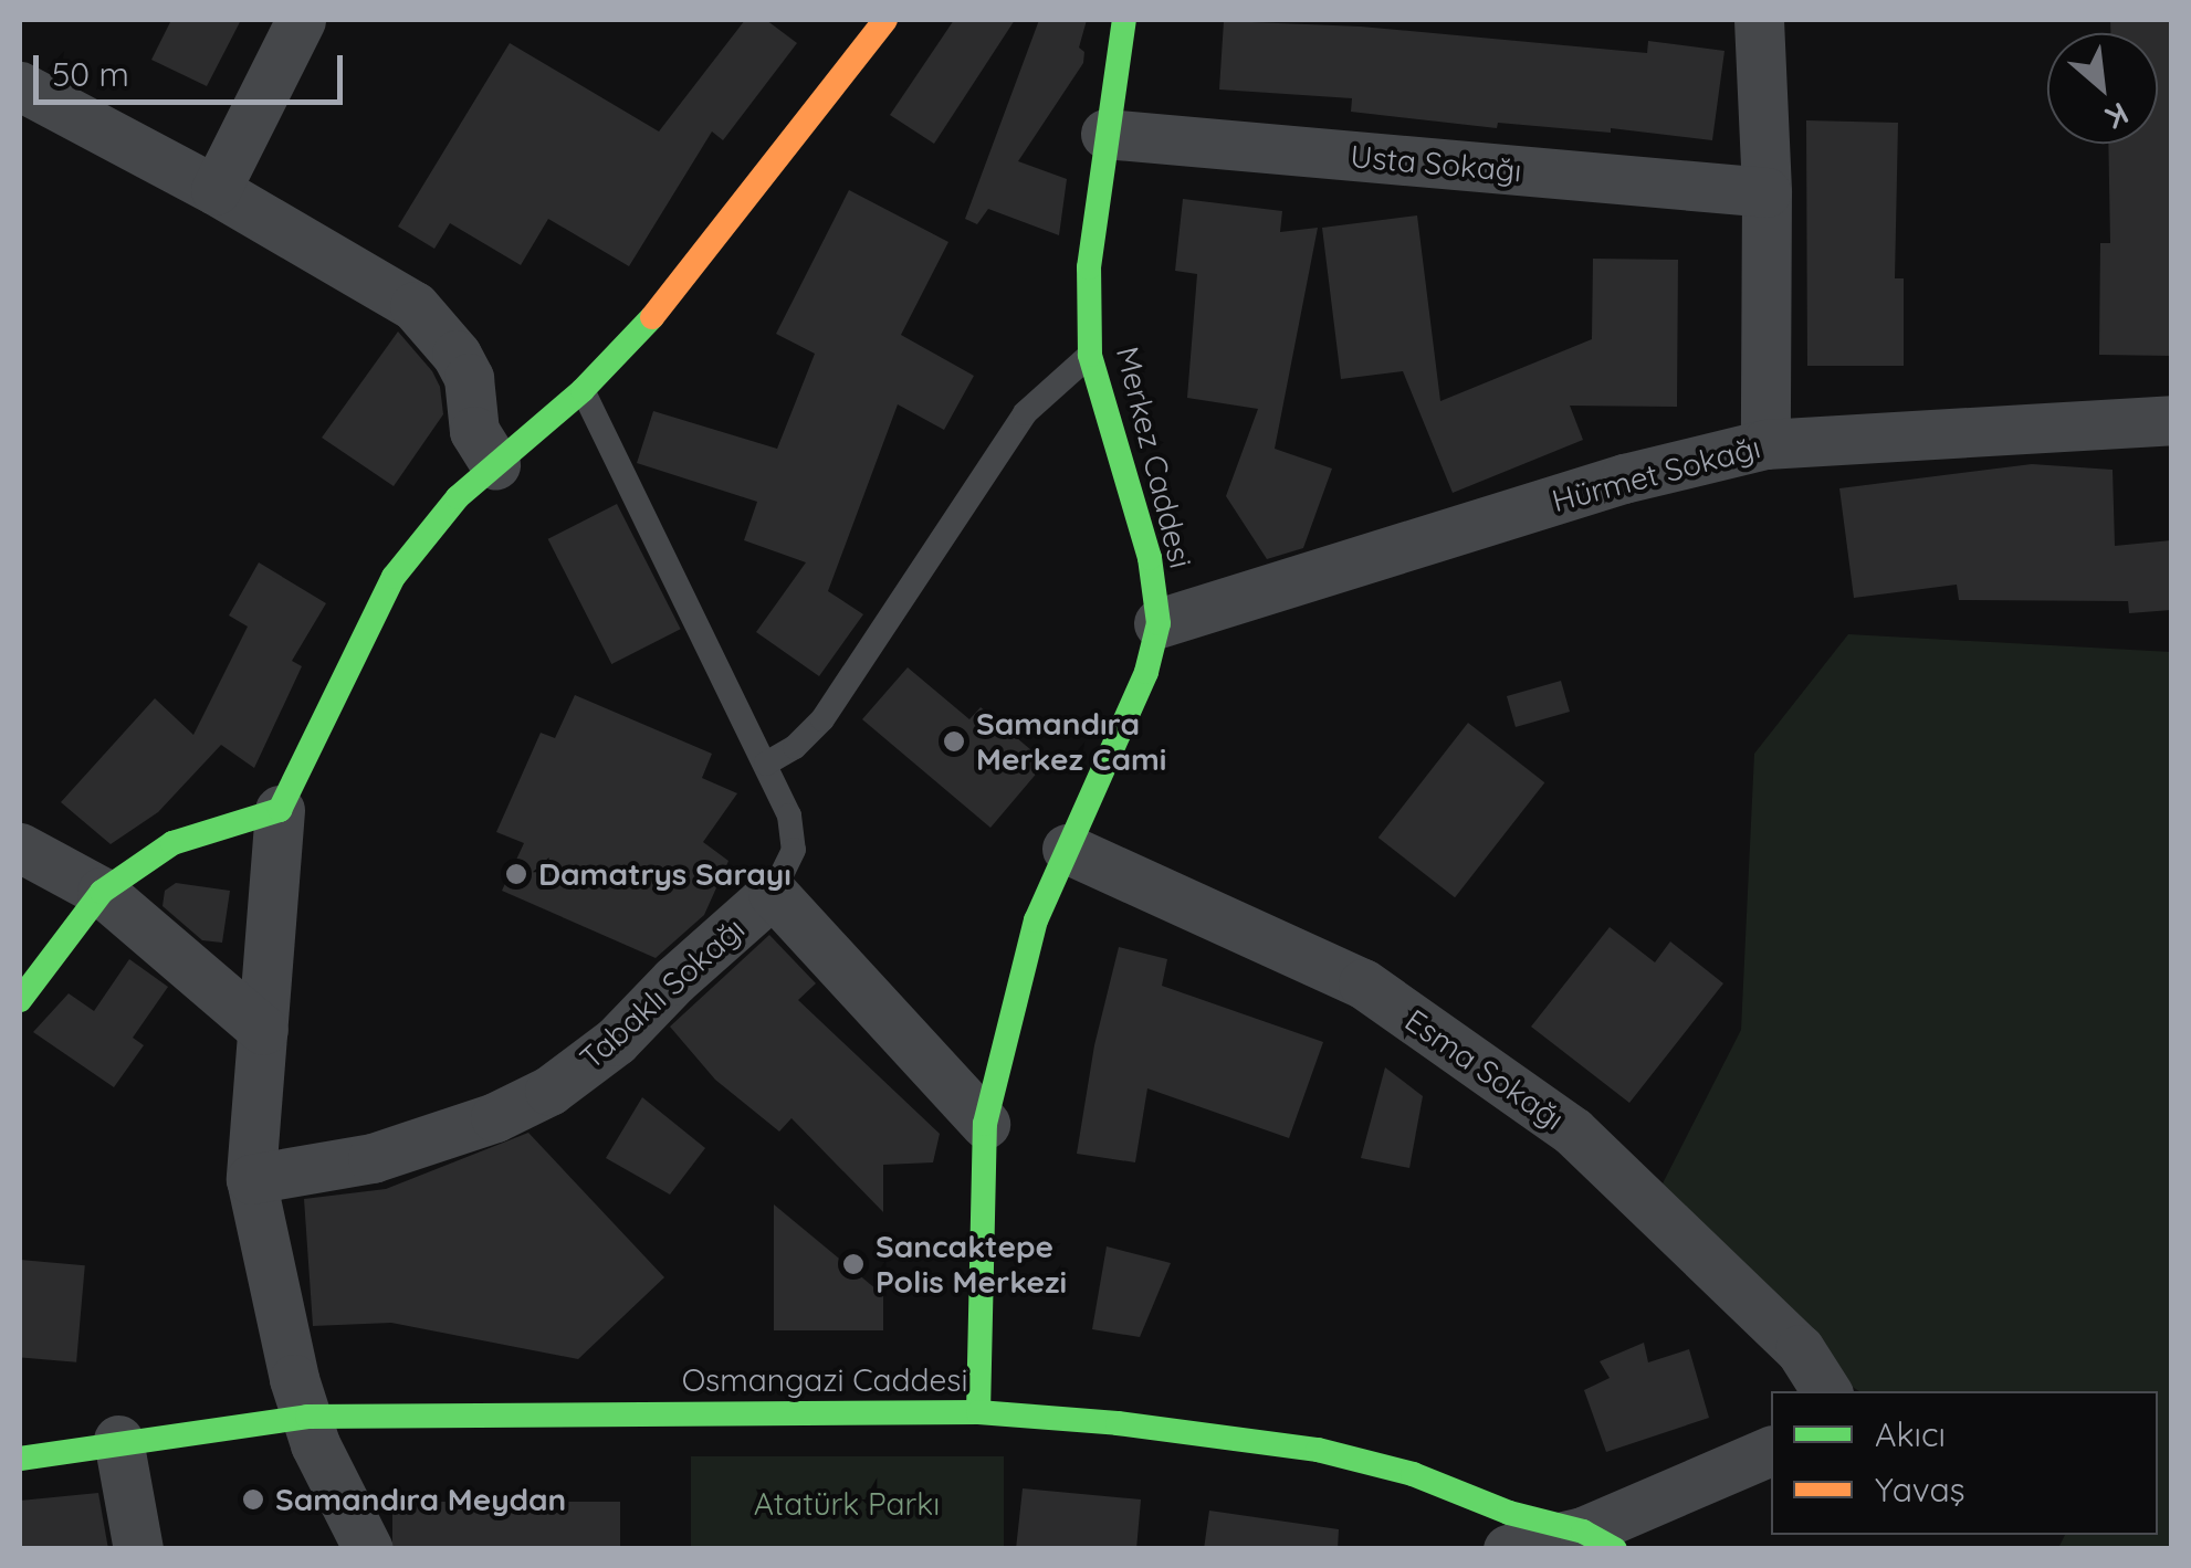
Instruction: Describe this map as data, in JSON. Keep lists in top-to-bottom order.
{
  "streets": {
    "main road": ["Merkez Caddesi", "Osmangazi Caddesi"],
    "street": [
      "Usta Sokağı",
      "Hürmet Sokağı",
      "Tabaklı Sokağı",
      "Esma Sokağı"
    ]
  },
  "crossings": [
    ["Usta Sokağı", "Merkez Caddesi"],
    ["Merkez Caddesi", "Hürmet Sokağı"],
    ["Merkez Caddesi", "Tabaklı Sokağı"],
    ["Merkez Caddesi", "Esma Sokağı"],
    ["Merkez Caddesi", "Osmangazi Caddesi"]
  ],
  "parks": ["Atatürk Parkı"],
  "places": [
    "Samandıra Merkez Cami",
    "Damatrys Sarayı",
    "Sancaktepe Polis Merkezi",
    "Samandıra Meydan"
  ],
  "legend": ["Akıcı", "Yavaş"],
  "scale_bar": "50 m",
  "north": "bottom right"
}
